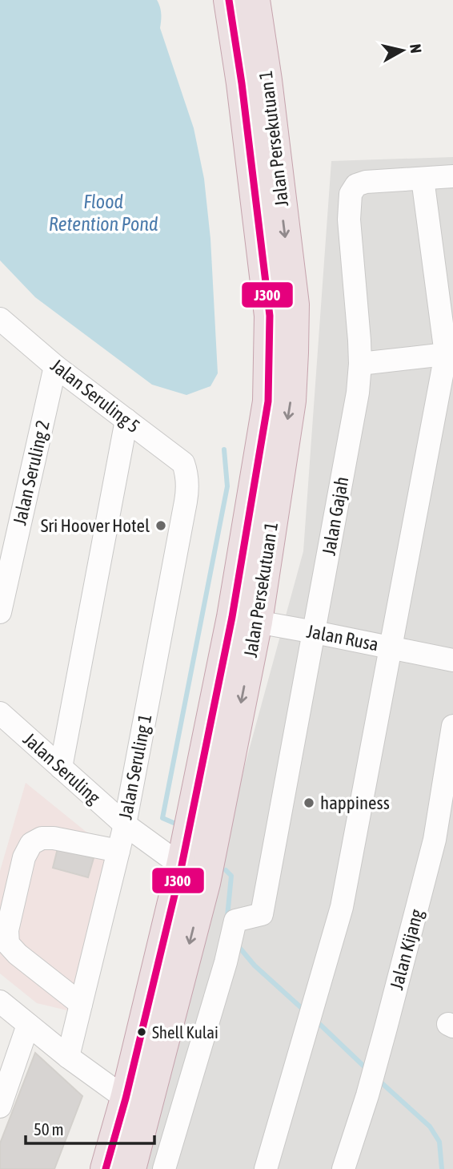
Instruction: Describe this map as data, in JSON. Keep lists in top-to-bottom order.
{
  "streets": {
    "highway": ["Jalan Persekutuan 1"],
    "street": [
      "Jalan Seruling 5",
      "Jalan Seruling 2",
      "Jalan Gajah",
      "Jalan Rusa",
      "Jalan Seruling 1",
      "Jalan Seruling",
      "Jalan Kijang"
    ]
  },
  "crossings": [
    ["Jalan Persekutuan 1", "Jalan Rusa"],
    ["Jalan Persekutuan 1", "Jalan Seruling"],
    ["Jalan Seruling 5", "Jalan Seruling 2"],
    ["Jalan Seruling 5", "Jalan Seruling 1"],
    ["Jalan Gajah", "Jalan Rusa"],
    ["Jalan Seruling 1", "Jalan Seruling"]
  ],
  "water": ["Flood Retention Pond"],
  "places": ["Sri Hoover Hotel", "happiness", "Shell Kulai"],
  "lines": ["transit line J300"],
  "scale_bar": "50 m",
  "north": "right"
}
